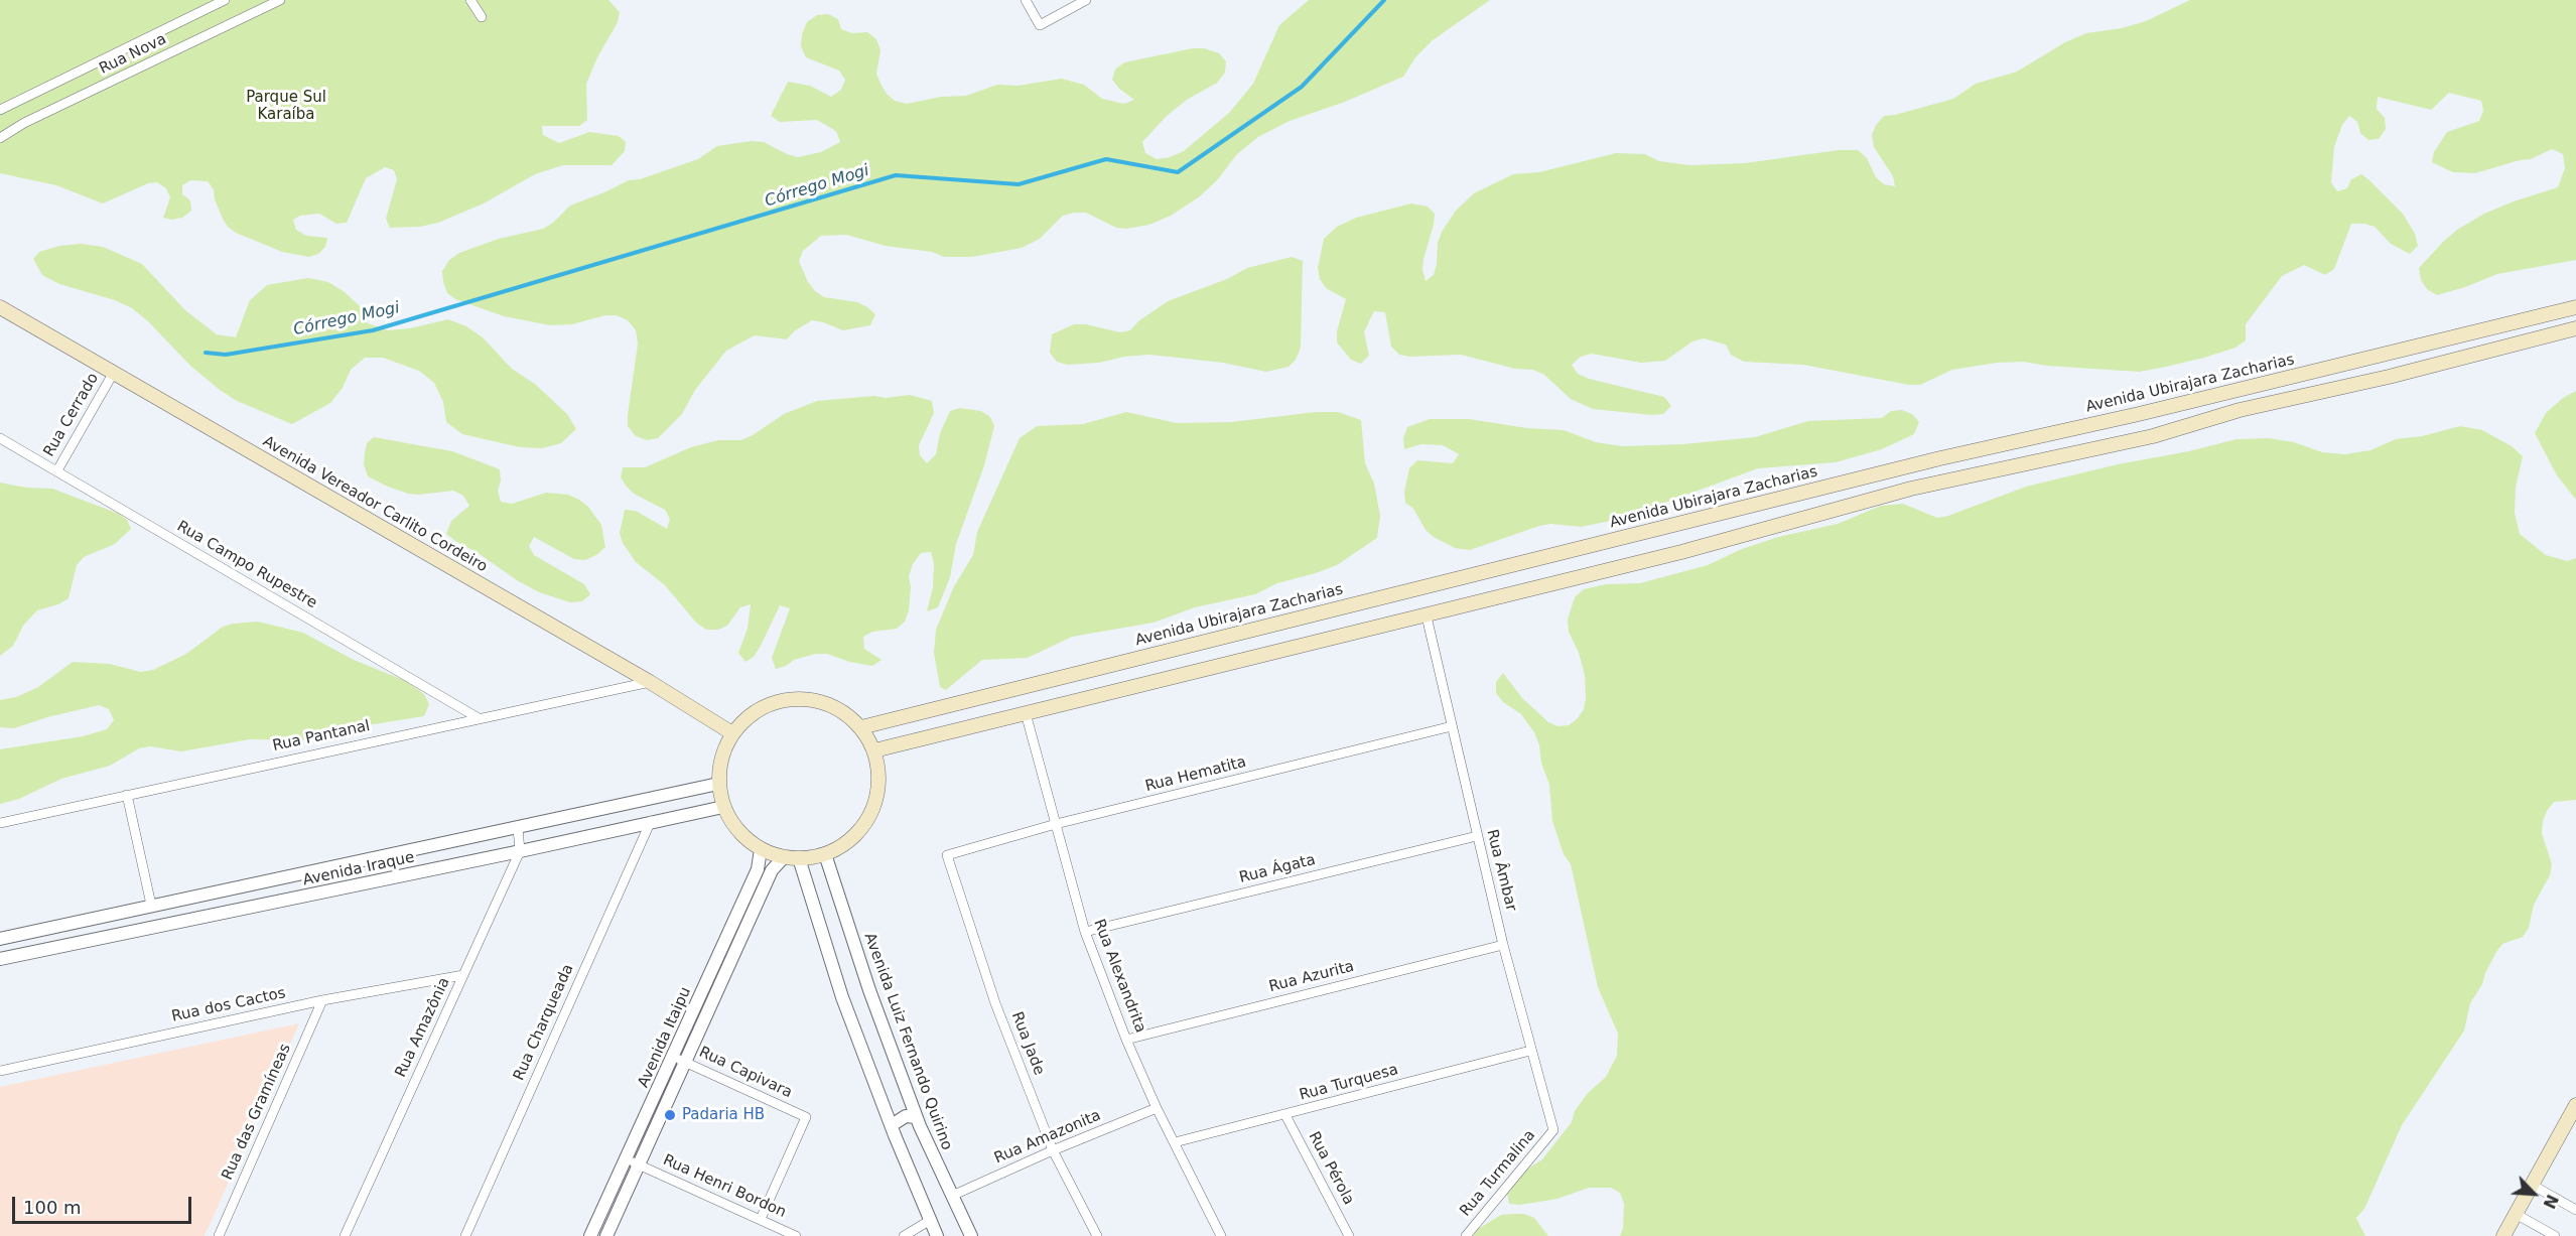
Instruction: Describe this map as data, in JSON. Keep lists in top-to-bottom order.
{
  "streets": {
    "main road": ["Avenida Ubirajara Zacharias", "Avenida Vereador Carlito Cordeiro"],
    "street": [
      "Rua Nova",
      "Rua Cerrado",
      "Rua Campo Rupestre",
      "Rua Pantanal",
      "Rua Hematita",
      "Avenida Iraque",
      "Rua Ágata",
      "Rua Âmbar",
      "Rua Alexandrita",
      "Rua Azurita",
      "Rua dos Cactos",
      "Rua Charqueada",
      "Rua Amazônia",
      "Avenida Itaipu",
      "Avenida Luiz Fernando Quirino",
      "Rua Jade",
      "Rua Capivara",
      "Rua Turquesa",
      "Rua das Gramíneas",
      "Rua Amazonita",
      "Rua Pérola",
      "Rua Turmalina",
      "Rua Henri Bordon"
    ]
  },
  "crossings": [
    ["Avenida Ubirajara Zacharias", "Avenida Vereador Carlito Cordeiro"],
    ["Avenida Ubirajara Zacharias", "Avenida Iraque"],
    ["Avenida Ubirajara Zacharias", "Avenida Itaipu"],
    ["Avenida Ubirajara Zacharias", "Avenida Luiz Fernando Quirino"],
    ["Rua Cerrado", "Avenida Vereador Carlito Cordeiro"],
    ["Rua Cerrado", "Rua Campo Rupestre"],
    ["Avenida Vereador Carlito Cordeiro", "Rua Pantanal"],
    ["Avenida Vereador Carlito Cordeiro", "Avenida Iraque"],
    ["Avenida Vereador Carlito Cordeiro", "Avenida Itaipu"],
    ["Avenida Vereador Carlito Cordeiro", "Avenida Luiz Fernando Quirino"],
    ["Rua Campo Rupestre", "Rua Pantanal"],
    ["Rua Hematita", "Rua Âmbar"],
    ["Rua Hematita", "Rua Alexandrita"],
    ["Rua Hematita", "Rua Jade"],
    ["Avenida Iraque", "Rua Charqueada"],
    ["Avenida Iraque", "Rua Amazônia"],
    ["Avenida Iraque", "Avenida Itaipu"],
    ["Avenida Iraque", "Avenida Luiz Fernando Quirino"],
    ["Rua Ágata", "Rua Âmbar"],
    ["Rua Ágata", "Rua Alexandrita"],
    ["Rua Âmbar", "Rua Azurita"],
    ["Rua Âmbar", "Rua Turquesa"],
    ["Rua Âmbar", "Rua Turmalina"],
    ["Rua Alexandrita", "Rua Azurita"],
    ["Rua Alexandrita", "Rua Turquesa"],
    ["Rua Alexandrita", "Rua Amazonita"],
    ["Rua dos Cactos", "Rua Amazônia"],
    ["Rua dos Cactos", "Rua das Gramíneas"],
    ["Avenida Itaipu", "Avenida Luiz Fernando Quirino"],
    ["Avenida Itaipu", "Rua Capivara"],
    ["Avenida Itaipu", "Rua Henri Bordon"],
    ["Avenida Luiz Fernando Quirino", "Rua Amazonita"],
    ["Rua Jade", "Rua Amazonita"],
    ["Rua Capivara", "Rua Henri Bordon"],
    ["Rua Turquesa", "Rua Pérola"]
  ],
  "water": ["Córrego Mogi"],
  "parks": ["Parque Sul Karaíba"],
  "places": ["Padaria HB"],
  "scale_bar": "100 m",
  "north": "bottom right"
}
